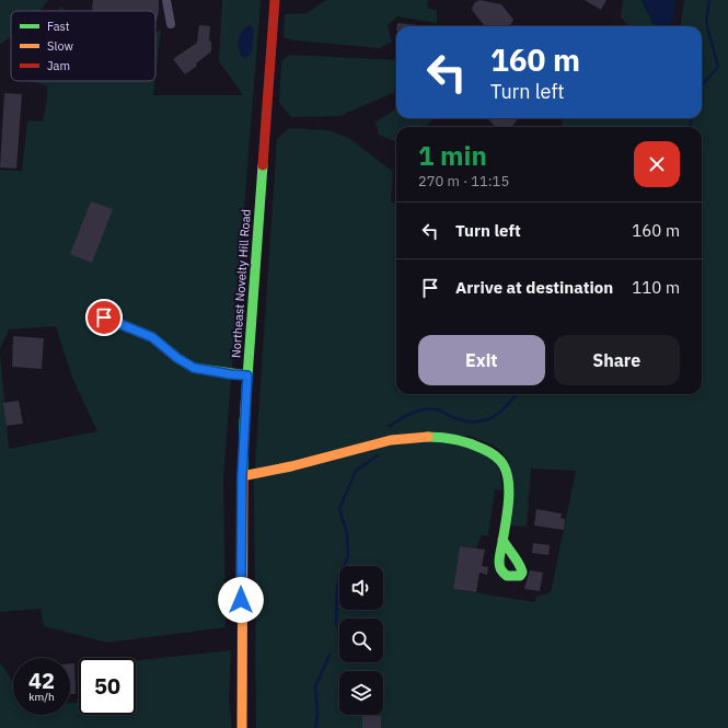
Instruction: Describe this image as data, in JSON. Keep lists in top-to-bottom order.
{
  "streets": {
    "main road": ["Northeast Novelty Hill Road"]
  },
  "legend": ["Fast", "Slow", "Jam"],
  "page": {
    "turn": ["160 m", "Turn left"],
    "heading": ["1 min", "270 m · 11:15"],
    "list": [
      {
        "name": "Turn left",
        "value": "160 m"
      },
      {
        "name": "Arrive at destination",
        "value": "110 m"
      }
    ],
    "buttons": ["Exit", "Share"],
    "speed": "42 km/h",
    "limit": "50"
  }
}
